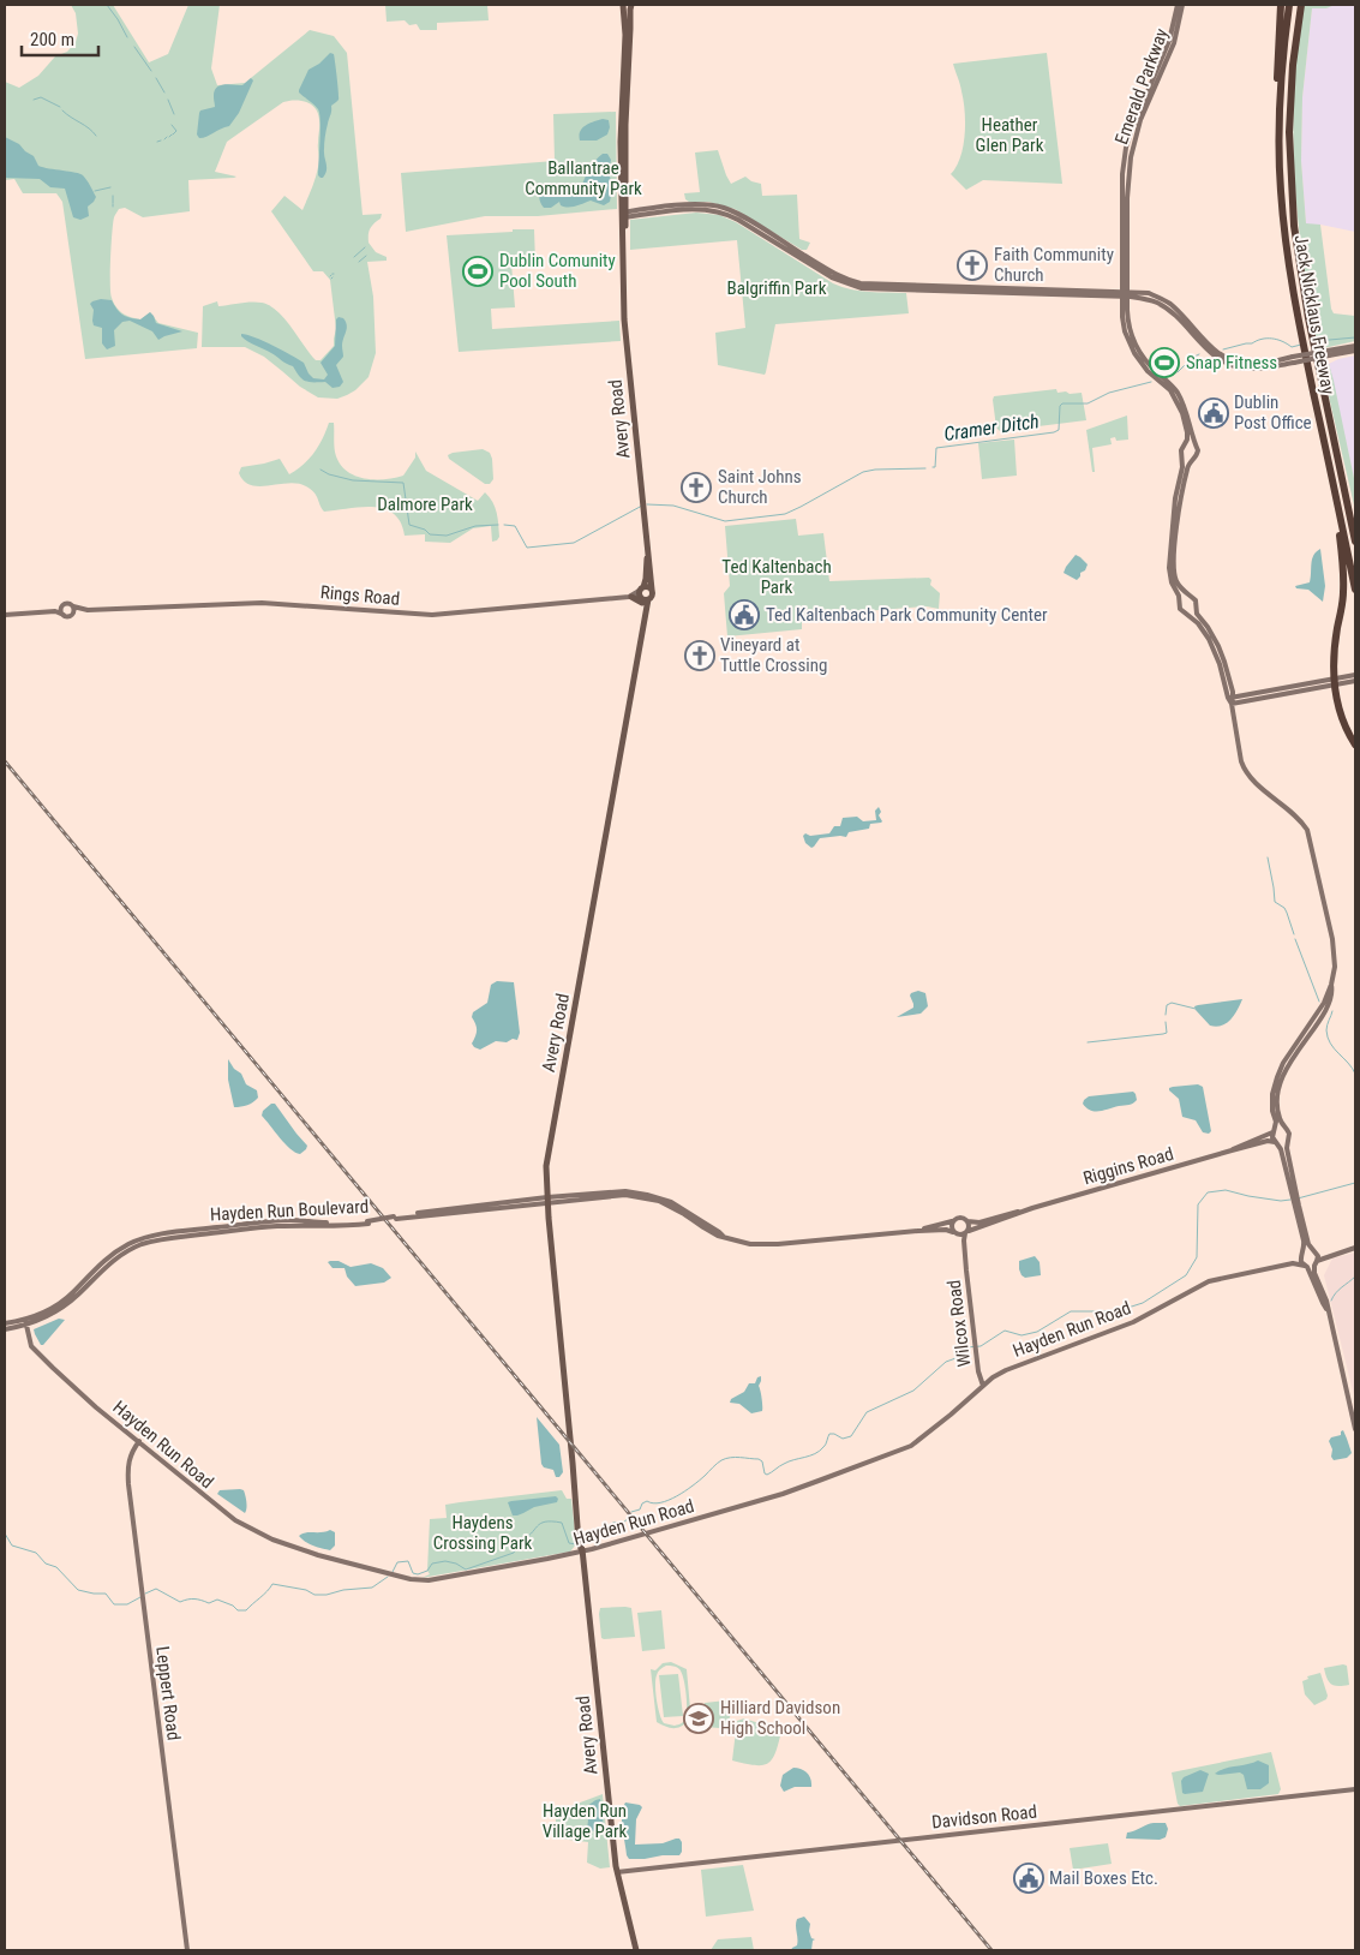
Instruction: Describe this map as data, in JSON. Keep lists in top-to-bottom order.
{
  "streets": {
    "highway": ["Jack Nicklaus Freeway"],
    "main road": [
      "Emerald Parkway",
      "Avery Road",
      "Rings Road",
      "Riggins Road",
      "Hayden Run Boulevard",
      "Wilcox Road",
      "Hayden Run Road",
      "Leppert Road",
      "Davidson Road"
    ]
  },
  "crossings": [
    ["Avery Road", "Rings Road"],
    ["Avery Road", "Hayden Run Boulevard"],
    ["Avery Road", "Hayden Run Road"],
    ["Avery Road", "Davidson Road"],
    ["Riggins Road", "Wilcox Road"],
    ["Hayden Run Boulevard", "Hayden Run Road"],
    ["Wilcox Road", "Hayden Run Road"],
    ["Hayden Run Road", "Leppert Road"]
  ],
  "water": ["Cramer Ditch"],
  "parks": [
    "Heather Glen Park",
    "Ballantrae Community Park",
    "Balgriffin Park",
    "Dalmore Park",
    "Ted Kaltenbach Park",
    "Haydens Crossing Park",
    "Hayden Run Village Park"
  ],
  "places": {
    "church": ["Faith Community Church", "Saint Johns Church", "Vineyard at Tuttle Crossing"],
    "sports": ["Dublin Comunity Pool South", "Snap Fitness"],
    "public building": ["Dublin Post Office", "Ted Kaltenbach Park Community Center", "Mail Boxes Etc."],
    "school or university": ["Hilliard Davidson High School"]
  },
  "scale_bar": "200 m"
}
